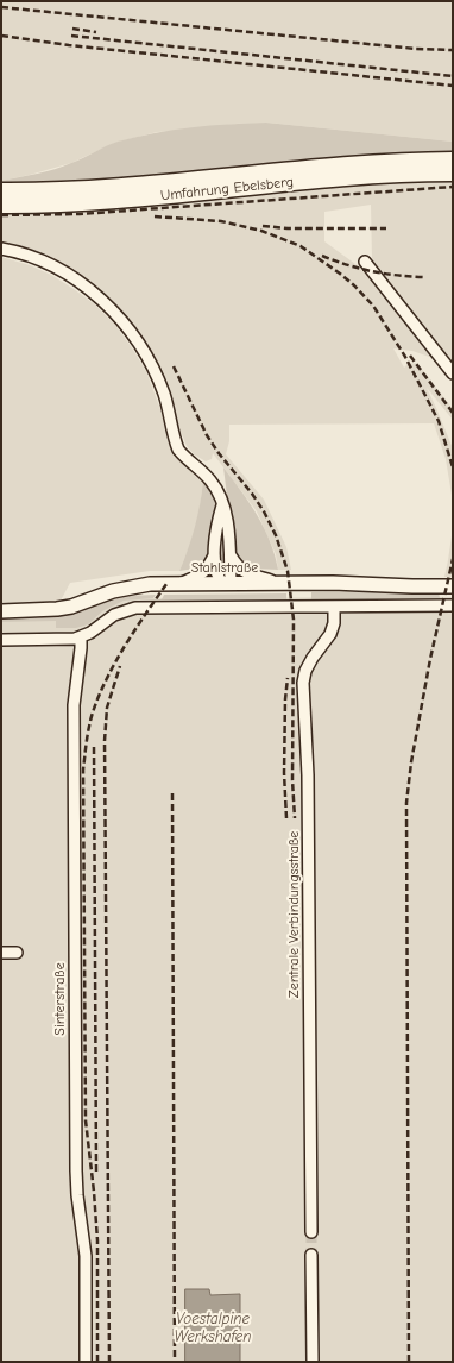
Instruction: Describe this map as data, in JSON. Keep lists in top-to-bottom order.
{
  "streets": {
    "main road": ["Umfahrung Ebelsberg"],
    "street": ["Stahlstraße", "Zentrale Verbindungsstraße", "Sinterstraße"]
  },
  "water": ["Voestalpine Werkshafen"]
}
